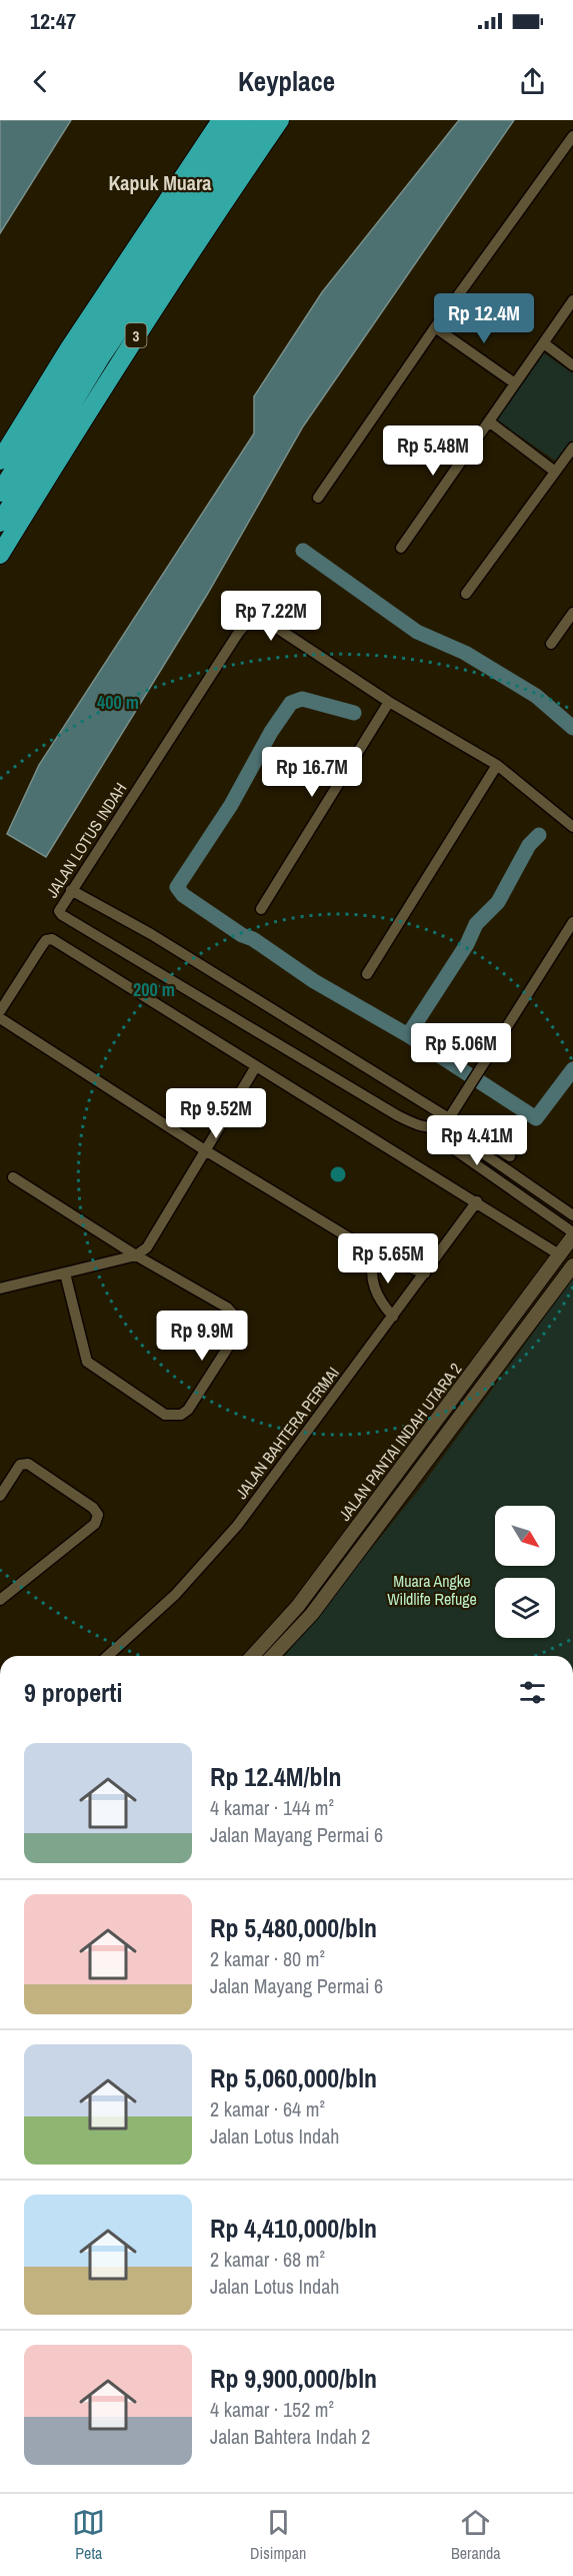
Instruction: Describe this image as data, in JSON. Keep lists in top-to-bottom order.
{
  "streets": {
    "highway": ["3"],
    "street": ["JALAN LOTUS INDAH", "JALAN BAHTERA PERMAI", "JALAN PANTAI INDAH UTARA 2"]
  },
  "crossings": [
    ["JALAN LOTUS INDAH", "JALAN PANTAI INDAH UTARA 2"]
  ],
  "districts": ["Kapuk Muara"],
  "parks": ["Muara Angke Wildlife Refuge"],
  "north": "bottom right",
  "page": {
    "status": "12:47",
    "header": "Keyplace",
    "price": [
      "Rp 12.4M",
      "Rp 5.48M",
      "Rp 7.22M",
      "Rp 16.7M",
      "Rp 5.06M",
      "Rp 9.52M",
      "Rp 4.41M",
      "Rp 5.65M",
      "Rp 9.9M"
    ],
    "heading": "9 properti",
    "list": [
      {
        "name": "Rp 12.4M/bln",
        "note": "4 kamar · 144 m² · Jalan Mayang Permai 6"
      },
      {
        "name": "Rp 5,480,000/bln",
        "note": "2 kamar · 80 m² · Jalan Mayang Permai 6"
      },
      {
        "name": "Rp 5,060,000/bln",
        "note": "2 kamar · 64 m² · Jalan Lotus Indah"
      },
      {
        "name": "Rp 4,410,000/bln",
        "note": "2 kamar · 68 m² · Jalan Lotus Indah"
      },
      {
        "name": "Rp 9,900,000/bln",
        "note": "4 kamar · 152 m² · Jalan Bahtera Indah 2"
      }
    ],
    "tabs": ["Peta", "Disimpan", "Beranda"]
  },
  "rings": ["400 m", "200 m"]
}
